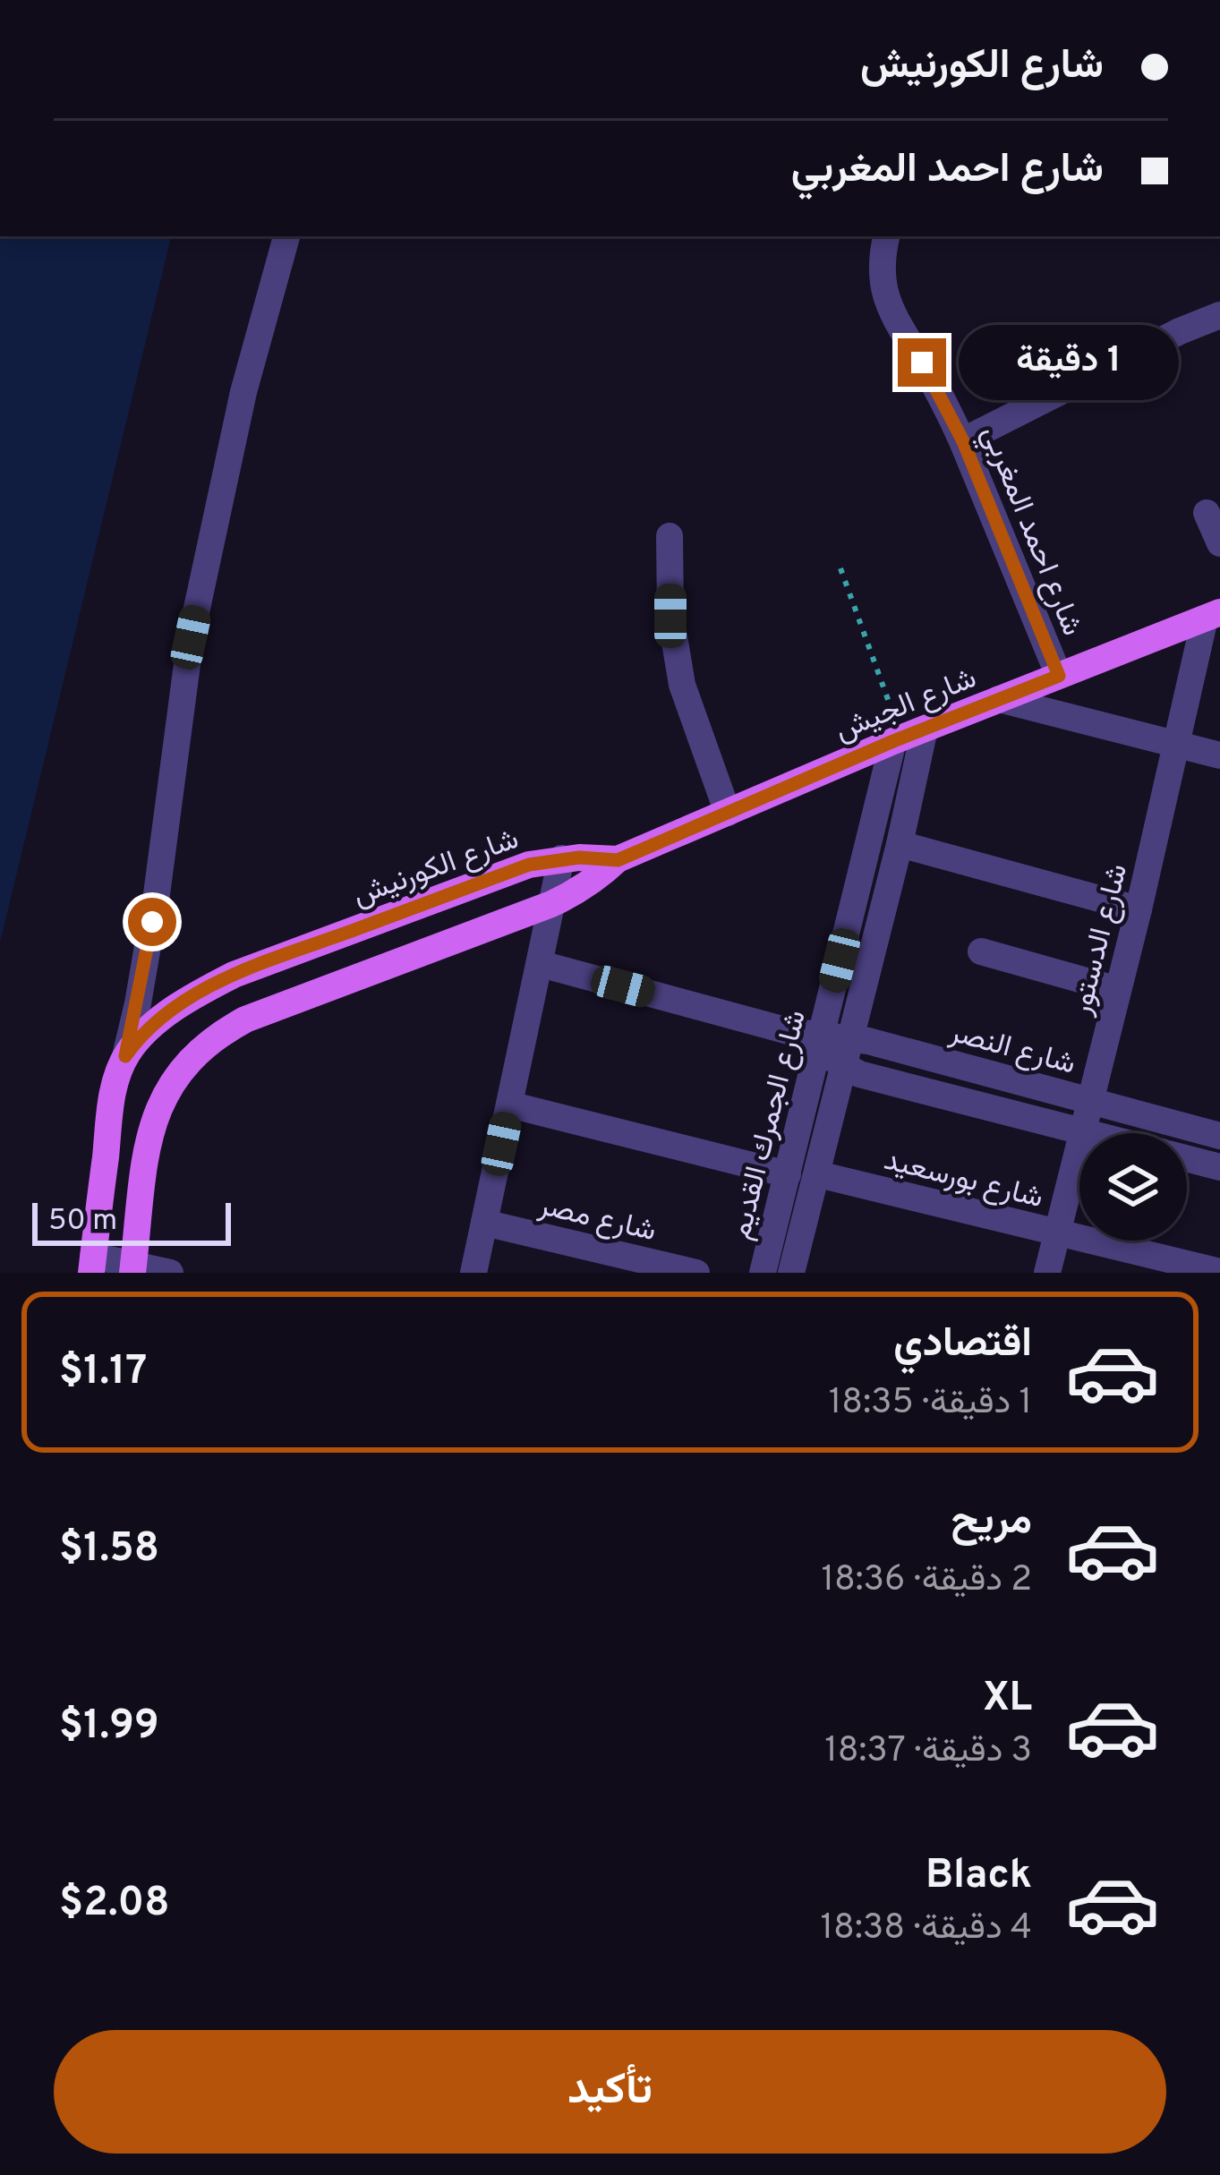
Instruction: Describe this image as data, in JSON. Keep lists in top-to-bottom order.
{
  "streets": {
    "main road": ["شارع الجيش", "شارع الكورنيش"],
    "street": [
      "شارع احمد المغربي",
      "شارع الدستور",
      "شارع النصر",
      "شارع الجمرك القديم",
      "شارع بورسعيد",
      "شارع مصر"
    ]
  },
  "crossings": [
    ["شارع احمد المغربي", "شارع الجيش"],
    ["شارع الجيش", "شارع الكورنيش"],
    ["شارع الجيش", "شارع الدستور"],
    ["شارع الجيش", "شارع الجمرك القديم"],
    ["شارع الدستور", "شارع النصر"],
    ["شارع الدستور", "شارع بورسعيد"],
    ["شارع النصر", "شارع الجمرك القديم"],
    ["شارع الجمرك القديم", "شارع بورسعيد"]
  ],
  "scale_bar": "50 m",
  "page": {
    "banner": ["شارع الكورنيش", "شارع احمد المغربي"],
    "bubble": "1 دقيقة",
    "scale": "50 m",
    "list": [
      {
        "name": "اقتصادي",
        "note": "1 دقيقة · 18:35",
        "value": "$1.17"
      },
      {
        "name": "مريح",
        "note": "2 دقيقة · 18:36",
        "value": "$1.58"
      },
      {
        "name": "XL",
        "note": "3 دقيقة · 18:37",
        "value": "$1.99"
      },
      {
        "name": "Black",
        "note": "4 دقيقة · 18:38",
        "value": "$2.08"
      }
    ],
    "buttons": "تأكيد"
  }
}
